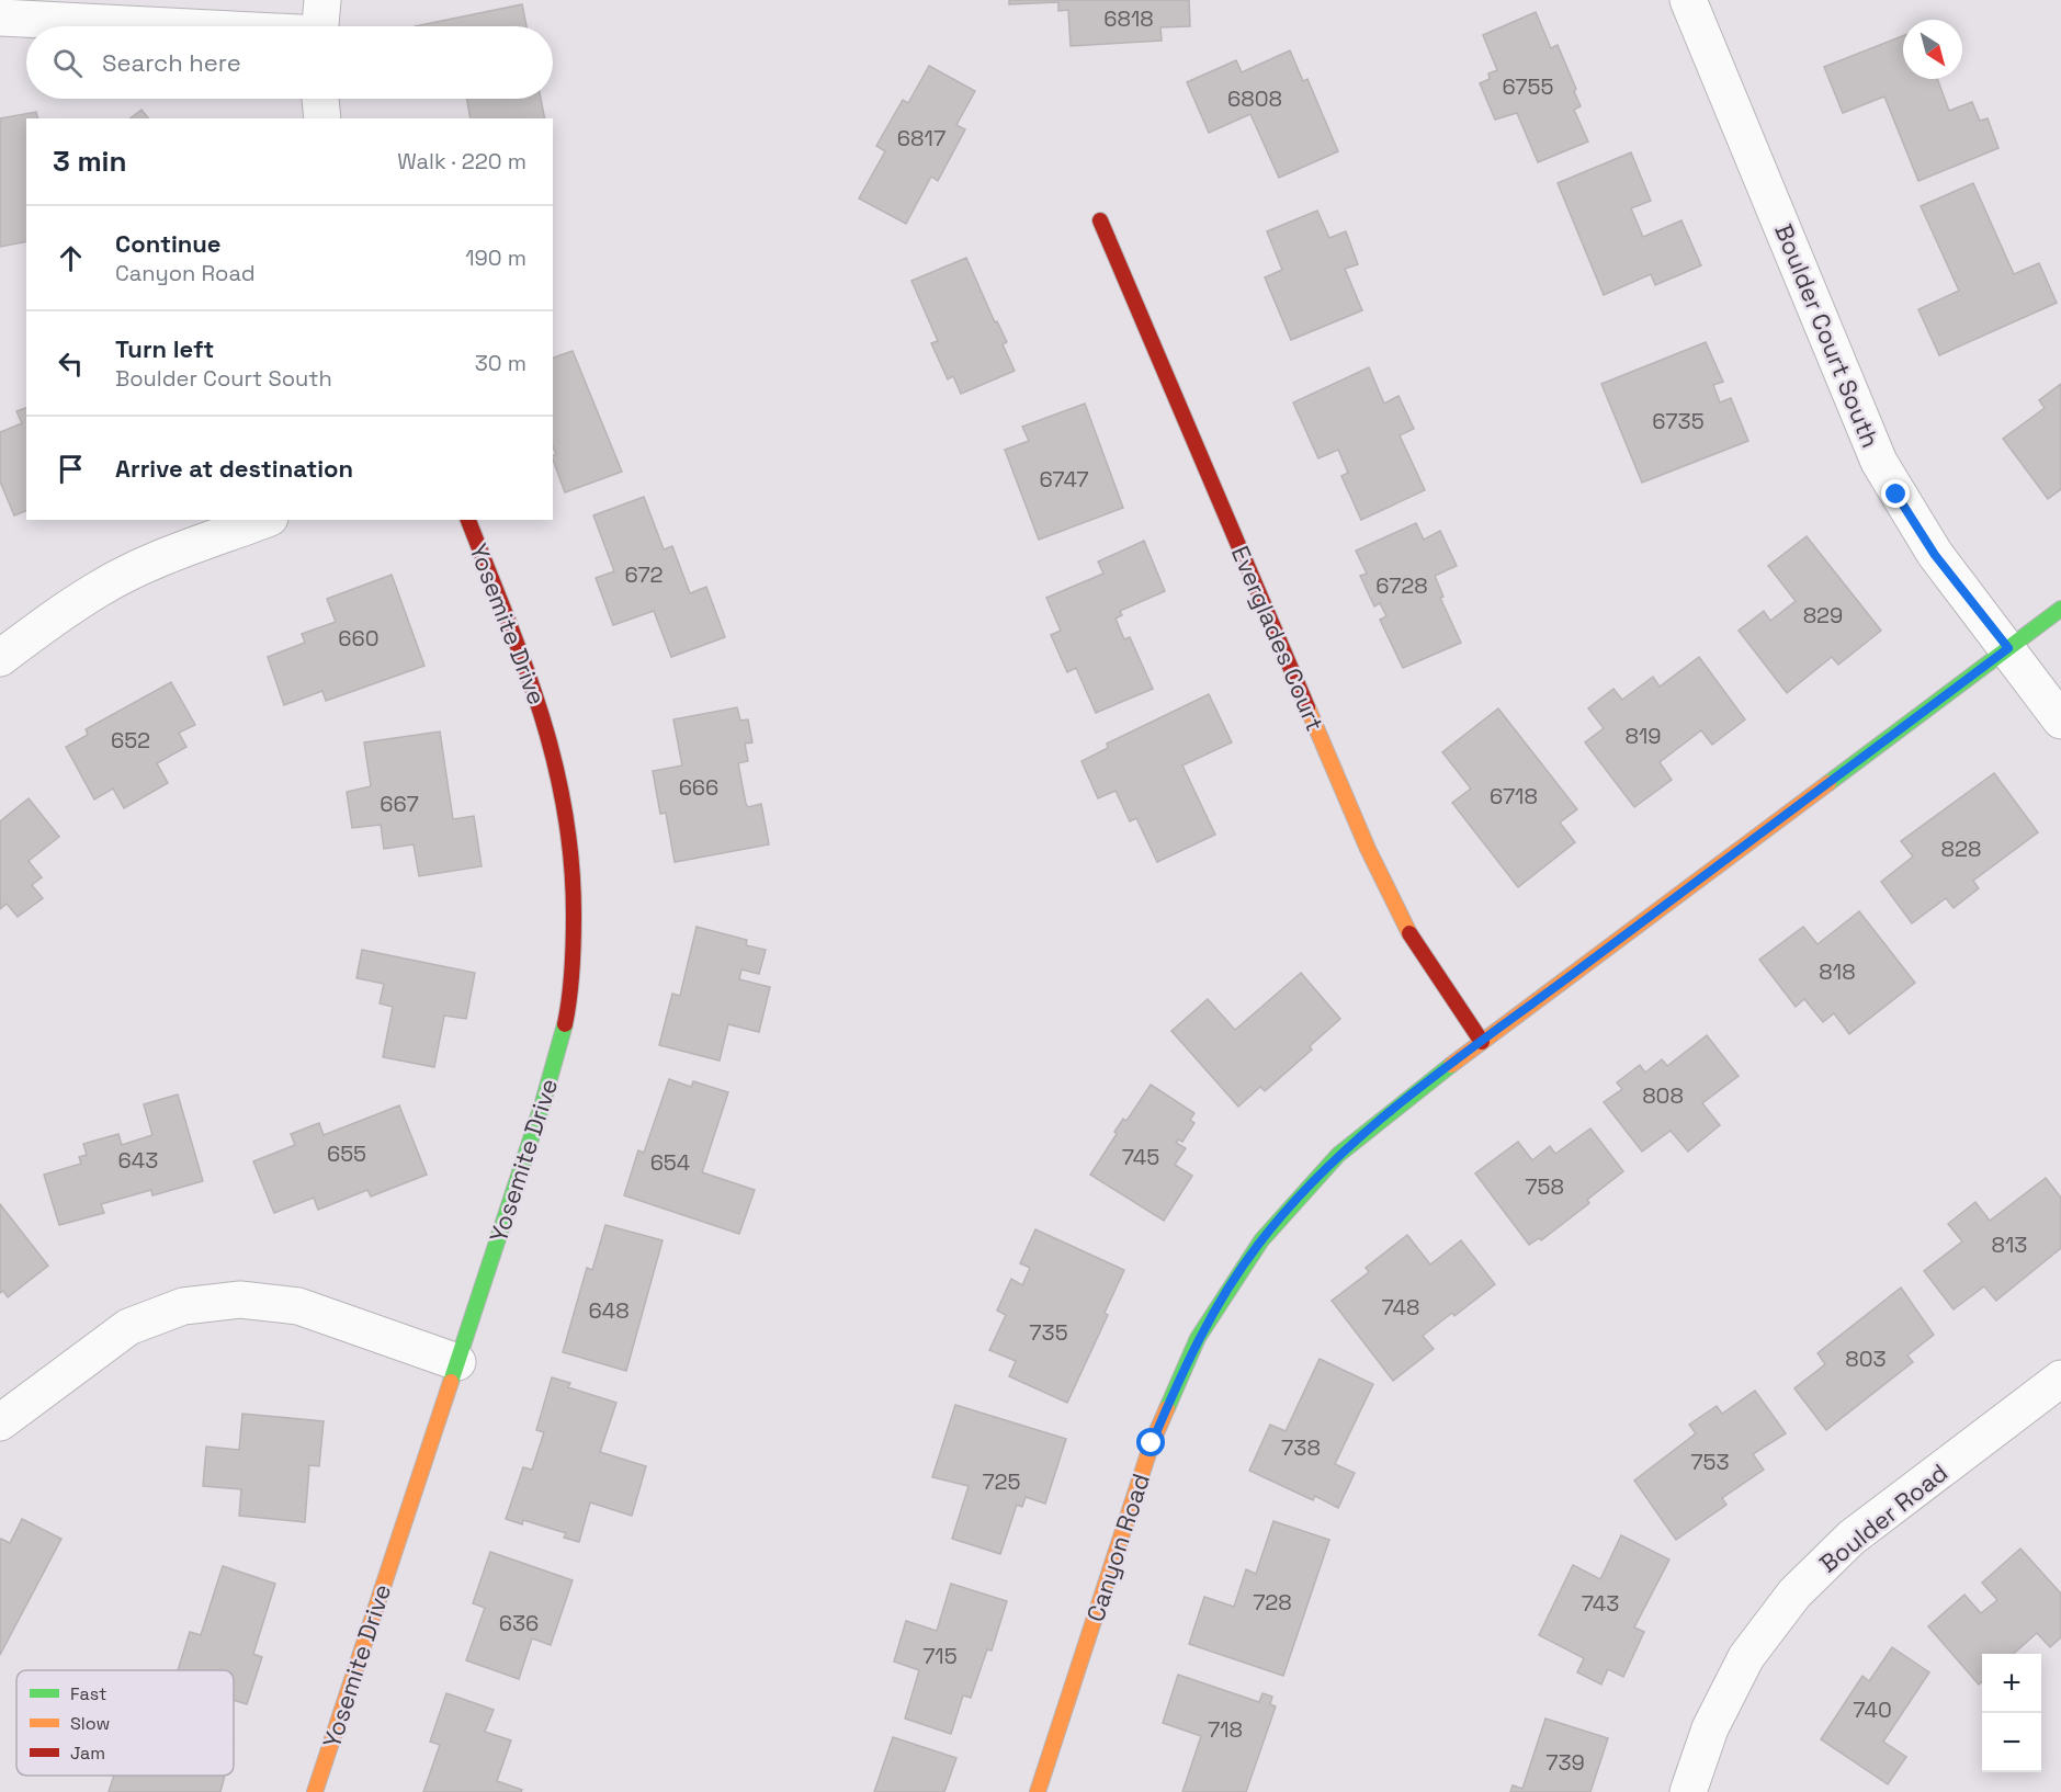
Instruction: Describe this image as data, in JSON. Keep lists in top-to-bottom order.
{
  "streets": {
    "street": [
      "Boulder Court South",
      "Yosemite Drive",
      "Everglades Court",
      "Boulder Road",
      "Canyon Road"
    ]
  },
  "crossings": [
    ["Boulder Court South", "Canyon Road"],
    ["Everglades Court", "Canyon Road"]
  ],
  "house_numbers": [
    "6818",
    "6755",
    "6808",
    "6817",
    "6735",
    "6747",
    "672",
    "6728",
    "829",
    "660",
    "819",
    "652",
    "666",
    "6718",
    "667",
    "828",
    "818",
    "808",
    "655",
    "745",
    "643",
    "654",
    "758",
    "813",
    "748",
    "648",
    "735",
    "803",
    "738",
    "753",
    "725",
    "728",
    "743",
    "636",
    "715",
    "740",
    "718",
    "739"
  ],
  "legend": ["Fast", "Slow", "Jam"],
  "north": "bottom right",
  "page": {
    "search": "Search here",
    "heading": ["3 min", "Walk · 220 m"],
    "list": [
      ["Continue", "Canyon Road", "190 m"],
      ["Turn left", "Boulder Court South", "30 m"],
      "Arrive at destination"
    ],
    "map_buttons": ["+", "−"]
  }
}
